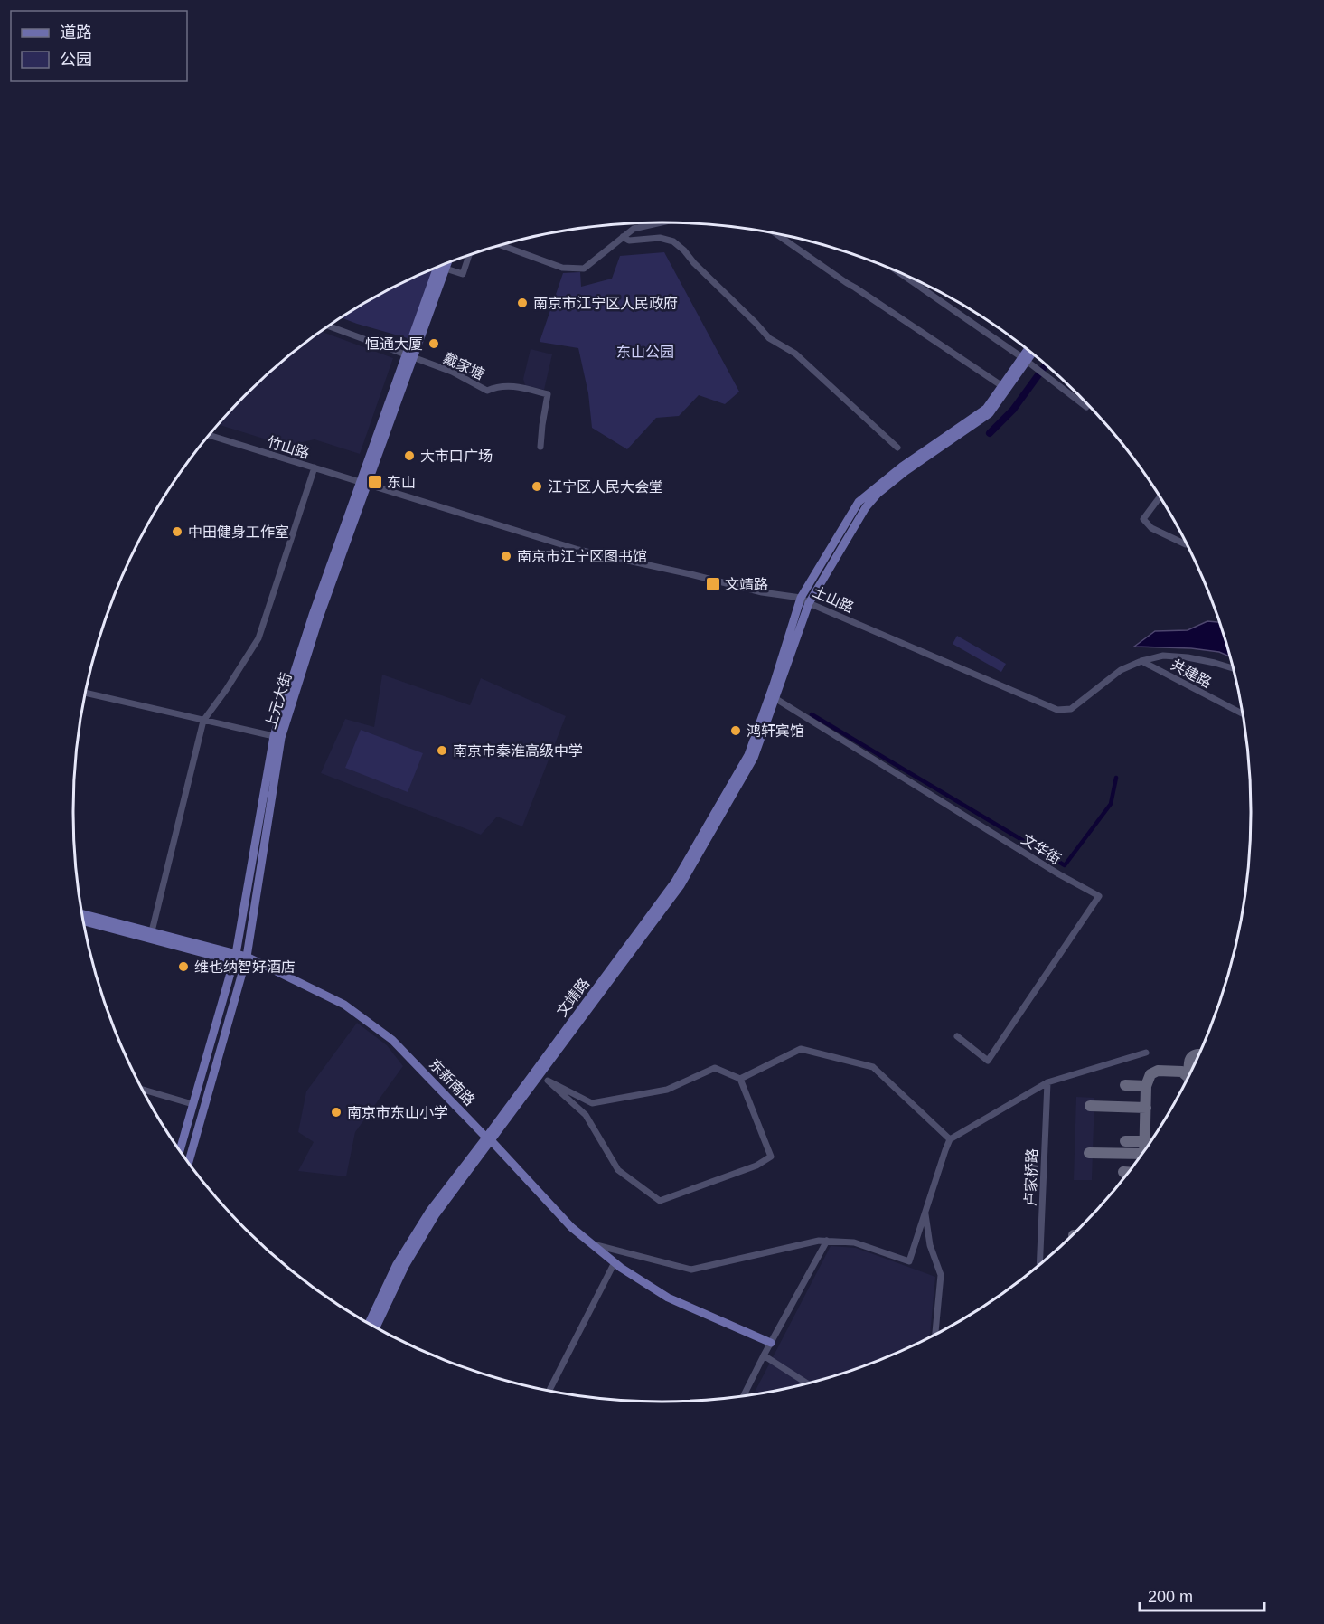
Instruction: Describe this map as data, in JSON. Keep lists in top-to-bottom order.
{
  "streets": {
    "main road": ["上元大街", "文靖路", "东新南路"],
    "street": [
      "戴家塘",
      "竹山路",
      "土山路",
      "共建路",
      "文华街",
      "卢家桥路"
    ]
  },
  "crossings": [
    ["戴家塘", "上元大街"],
    ["竹山路", "土山路"],
    ["竹山路", "上元大街"],
    ["土山路", "共建路"],
    ["土山路", "上元大街"],
    ["土山路", "文靖路"],
    ["上元大街", "东新南路"],
    ["文华街", "文靖路"],
    ["文靖路", "东新南路"]
  ],
  "parks": ["东山公园"],
  "places": {
    "other": [
      "南京市江宁区人民政府",
      "恒通大厦",
      "大市口广场",
      "江宁区人民大会堂",
      "中田健身工作室",
      "南京市江宁区图书馆",
      "鸿轩宾馆",
      "南京市秦淮高级中学",
      "维也纳智好酒店",
      "南京市东山小学"
    ],
    "transit": ["东山", "文靖路"]
  },
  "legend": ["道路", "公园"],
  "scale_bar": "200 m"
}
